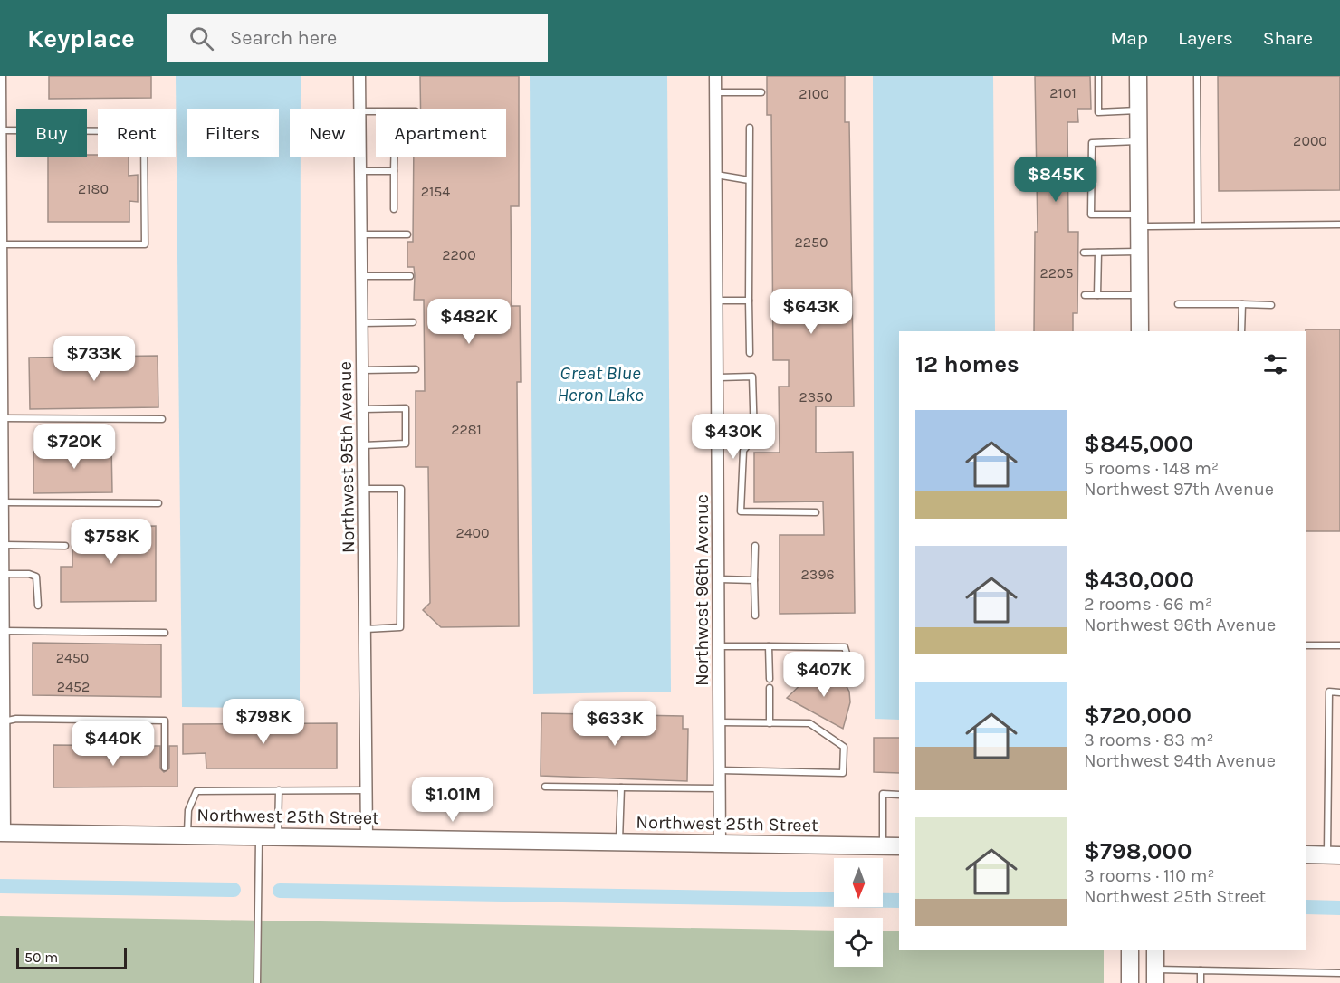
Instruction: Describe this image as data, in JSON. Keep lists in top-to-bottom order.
{
  "streets": {
    "main road": ["Northwest 25th Street"],
    "street": ["Northwest 95th Avenue", "Northwest 96th Avenue"]
  },
  "crossings": [
    ["Northwest 95th Avenue", "Northwest 25th Street"],
    ["Northwest 96th Avenue", "Northwest 25th Street"]
  ],
  "water": ["Great Blue Heron Lake"],
  "house_numbers": [
    "2101",
    "2100",
    "2000",
    "2180",
    "2154",
    "2250",
    "2200",
    "2205",
    "2350",
    "2281",
    "2400",
    "2396",
    "2450",
    "2452"
  ],
  "scale_bar": "50 m",
  "north": "bottom",
  "page": {
    "header": "Keyplace",
    "search": "Search here",
    "nav": ["Map", "Layers", "Share"],
    "chip": [
      "Buy",
      "Rent",
      "Filters",
      "New",
      "Apartment"
    ],
    "price": [
      "$845K",
      "$643K",
      "$482K",
      "$733K",
      "$430K",
      "$720K",
      "$758K",
      "$407K",
      "$798K",
      "$633K",
      "$440K",
      "$1.01M"
    ],
    "heading": "12 homes",
    "list": [
      {
        "name": "$845,000",
        "note": "5 rooms · 148 m² · Northwest 97th Avenue"
      },
      {
        "name": "$430,000",
        "note": "2 rooms · 66 m² · Northwest 96th Avenue"
      },
      {
        "name": "$720,000",
        "note": "3 rooms · 83 m² · Northwest 94th Avenue"
      },
      {
        "name": "$798,000",
        "note": "3 rooms · 110 m² · Northwest 25th Street"
      }
    ],
    "scale": "50 m"
  }
}
